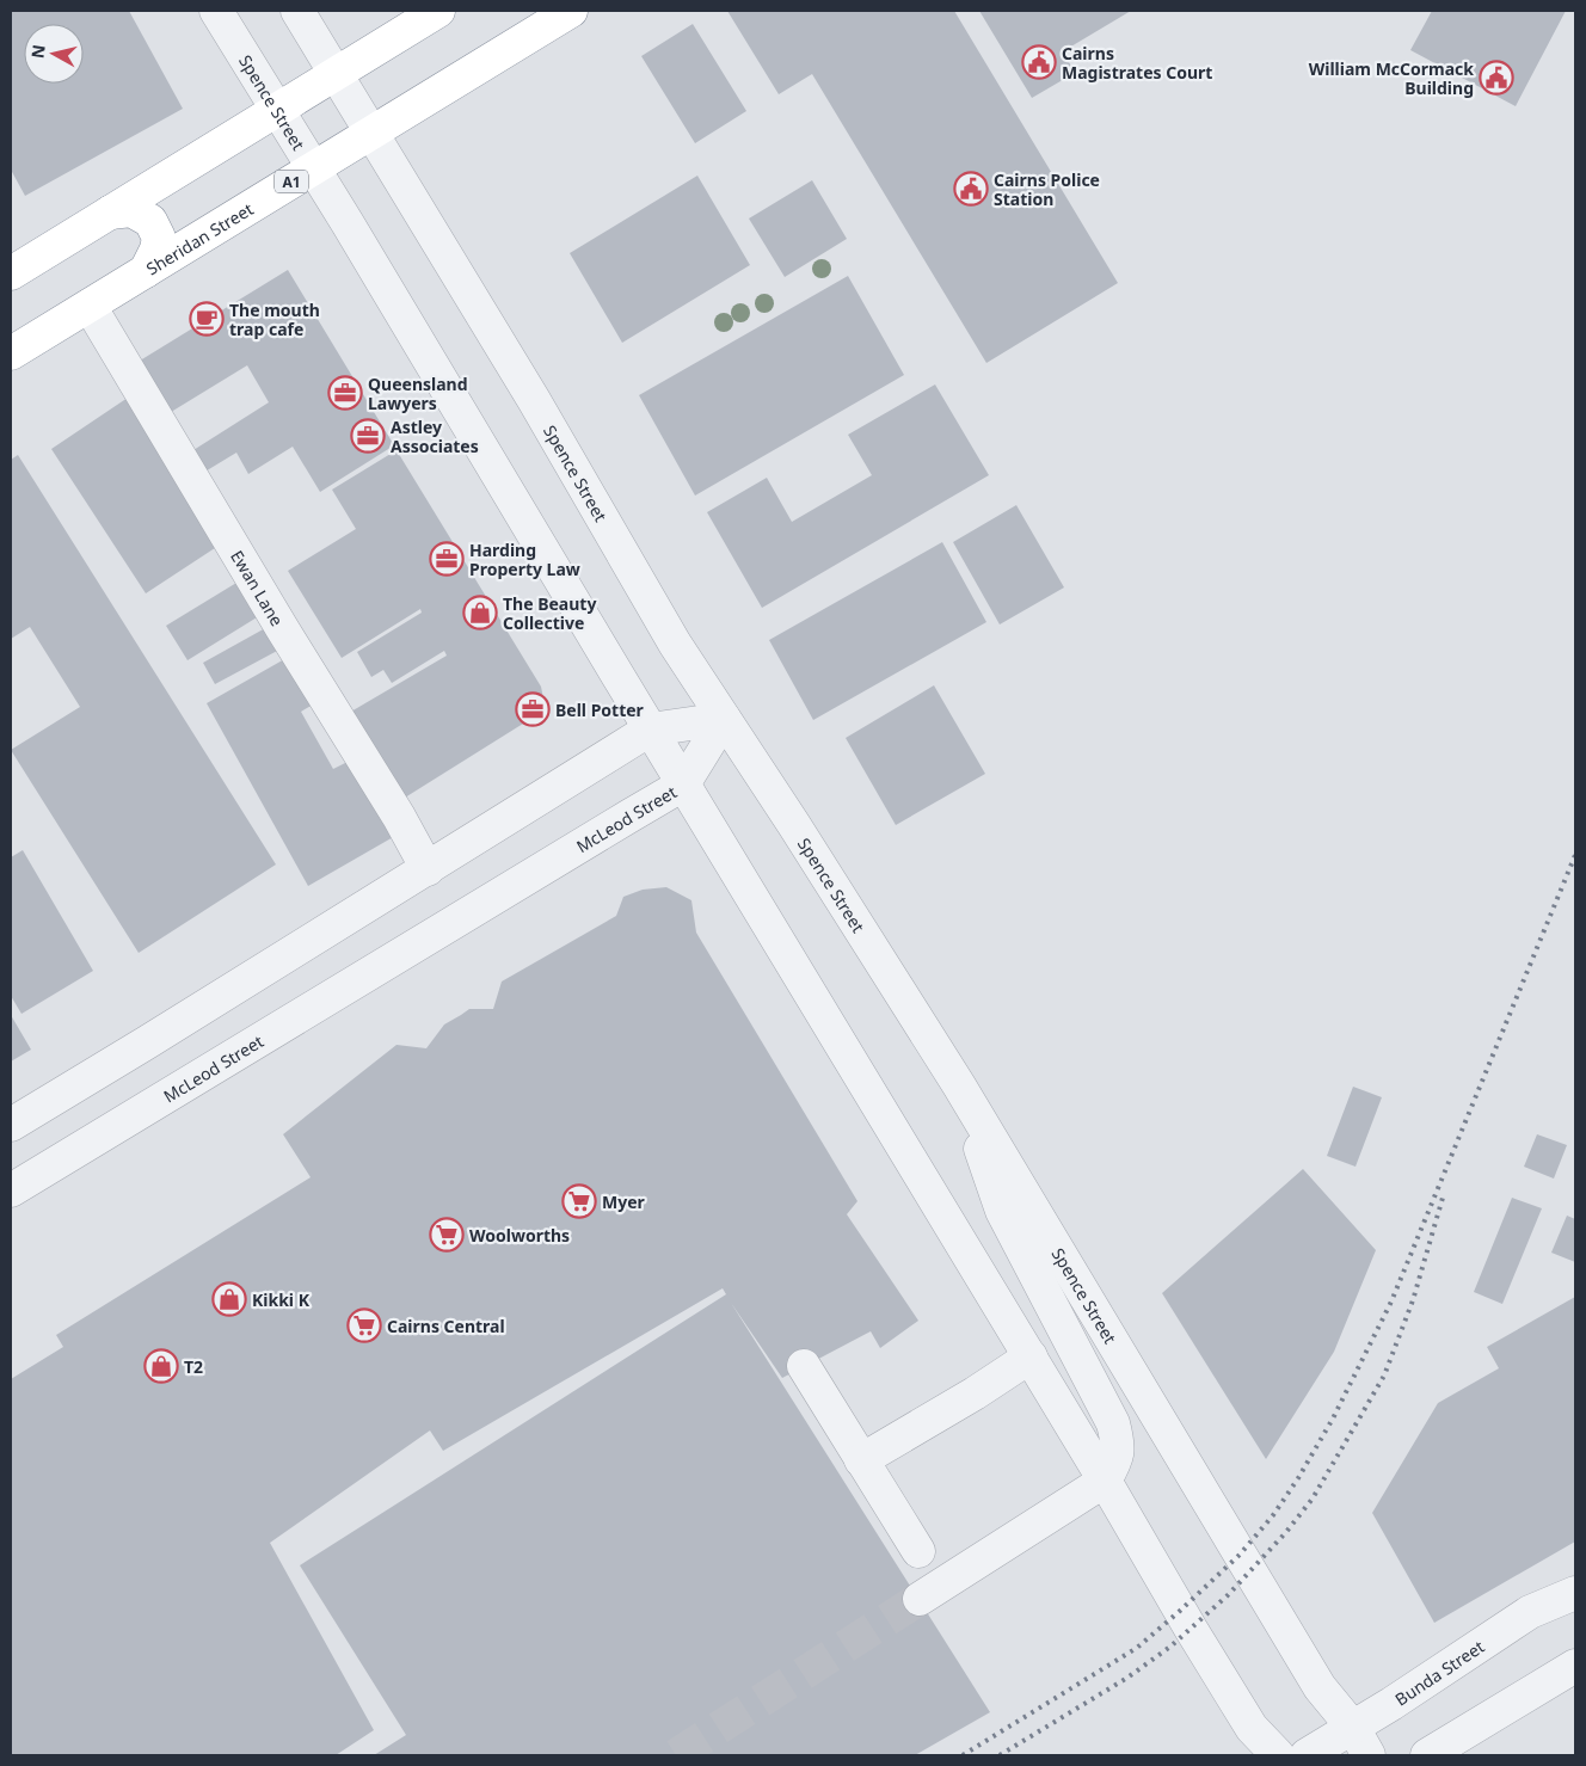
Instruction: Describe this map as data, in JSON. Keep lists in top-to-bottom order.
{
  "streets": {
    "highway": ["A1", "Sheridan Street"],
    "street": [
      "Spence Street",
      "Ewan Lane",
      "McLeod Street",
      "Bunda Street"
    ]
  },
  "crossings": [
    ["Spence Street", "Sheridan Street"],
    ["Spence Street", "McLeod Street"],
    ["Spence Street", "Bunda Street"],
    ["Sheridan Street", "Ewan Lane"]
  ],
  "places": {
    "public building": ["Cairns Magistrates Court", "William McCormack Building", "Cairns Police Station"],
    "cafe": ["The mouth trap cafe"],
    "office": [
      "Queensland Lawyers",
      "Astley Associates",
      "Harding Property Law",
      "Bell Potter"
    ],
    "shop": ["The Beauty Collective", "Kikki K", "T2"],
    "supermarket": ["Myer", "Woolworths", "Cairns Central"]
  },
  "north": "left"
}
